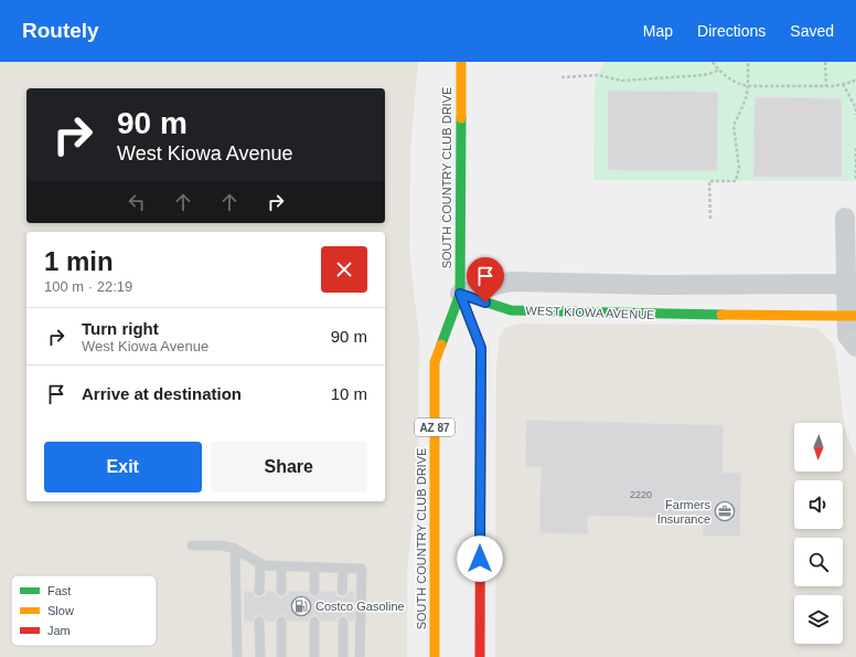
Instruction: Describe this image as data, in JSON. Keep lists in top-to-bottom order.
{
  "streets": {
    "main road": ["SOUTH COUNTRY CLUB DRIVE", "WEST KIOWA AVENUE", "AZ 87"]
  },
  "crossings": [
    ["SOUTH COUNTRY CLUB DRIVE", "WEST KIOWA AVENUE"]
  ],
  "places": {
    "office": ["Farmers Insurance"],
    "fuel station": ["Costco Gasoline"]
  },
  "house_numbers": ["2220"],
  "legend": ["Fast", "Slow", "Jam"],
  "north": "bottom",
  "page": {
    "header": "Routely",
    "nav": ["Map", "Directions", "Saved"],
    "turn": ["90 m", "West Kiowa Avenue"],
    "heading": ["1 min", "100 m · 22:19"],
    "list": [
      {
        "name": "Turn right",
        "note": "West Kiowa Avenue",
        "value": "90 m"
      },
      {
        "name": "Arrive at destination",
        "value": "10 m"
      }
    ],
    "buttons": ["Exit", "Share"]
  }
}
